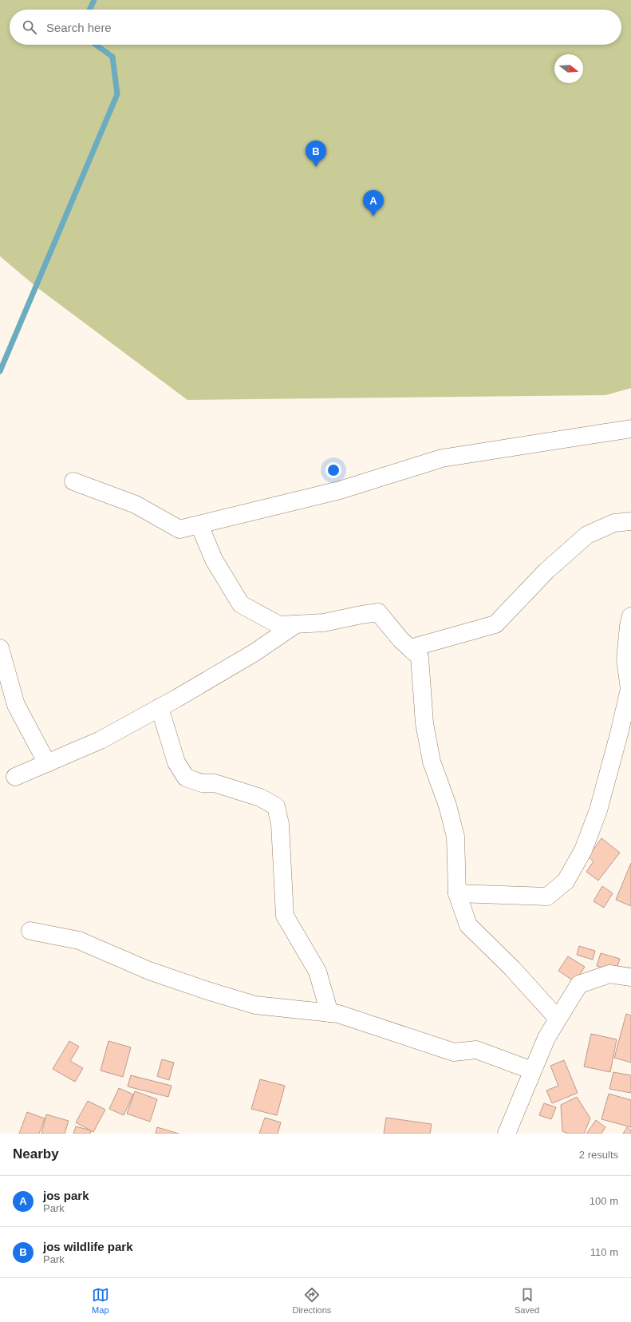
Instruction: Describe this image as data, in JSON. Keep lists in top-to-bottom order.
{
  "north": "right",
  "page": {
    "search": "Search here",
    "pins": ["B", "A"],
    "heading": ["Nearby", "2 results"],
    "list": [
      {
        "mark": "A",
        "name": "jos park",
        "note": "Park",
        "value": "100 m"
      },
      {
        "mark": "B",
        "name": "jos wildlife park",
        "note": "Park",
        "value": "110 m"
      }
    ],
    "nav": ["Map", "Directions", "Saved"]
  }
}
